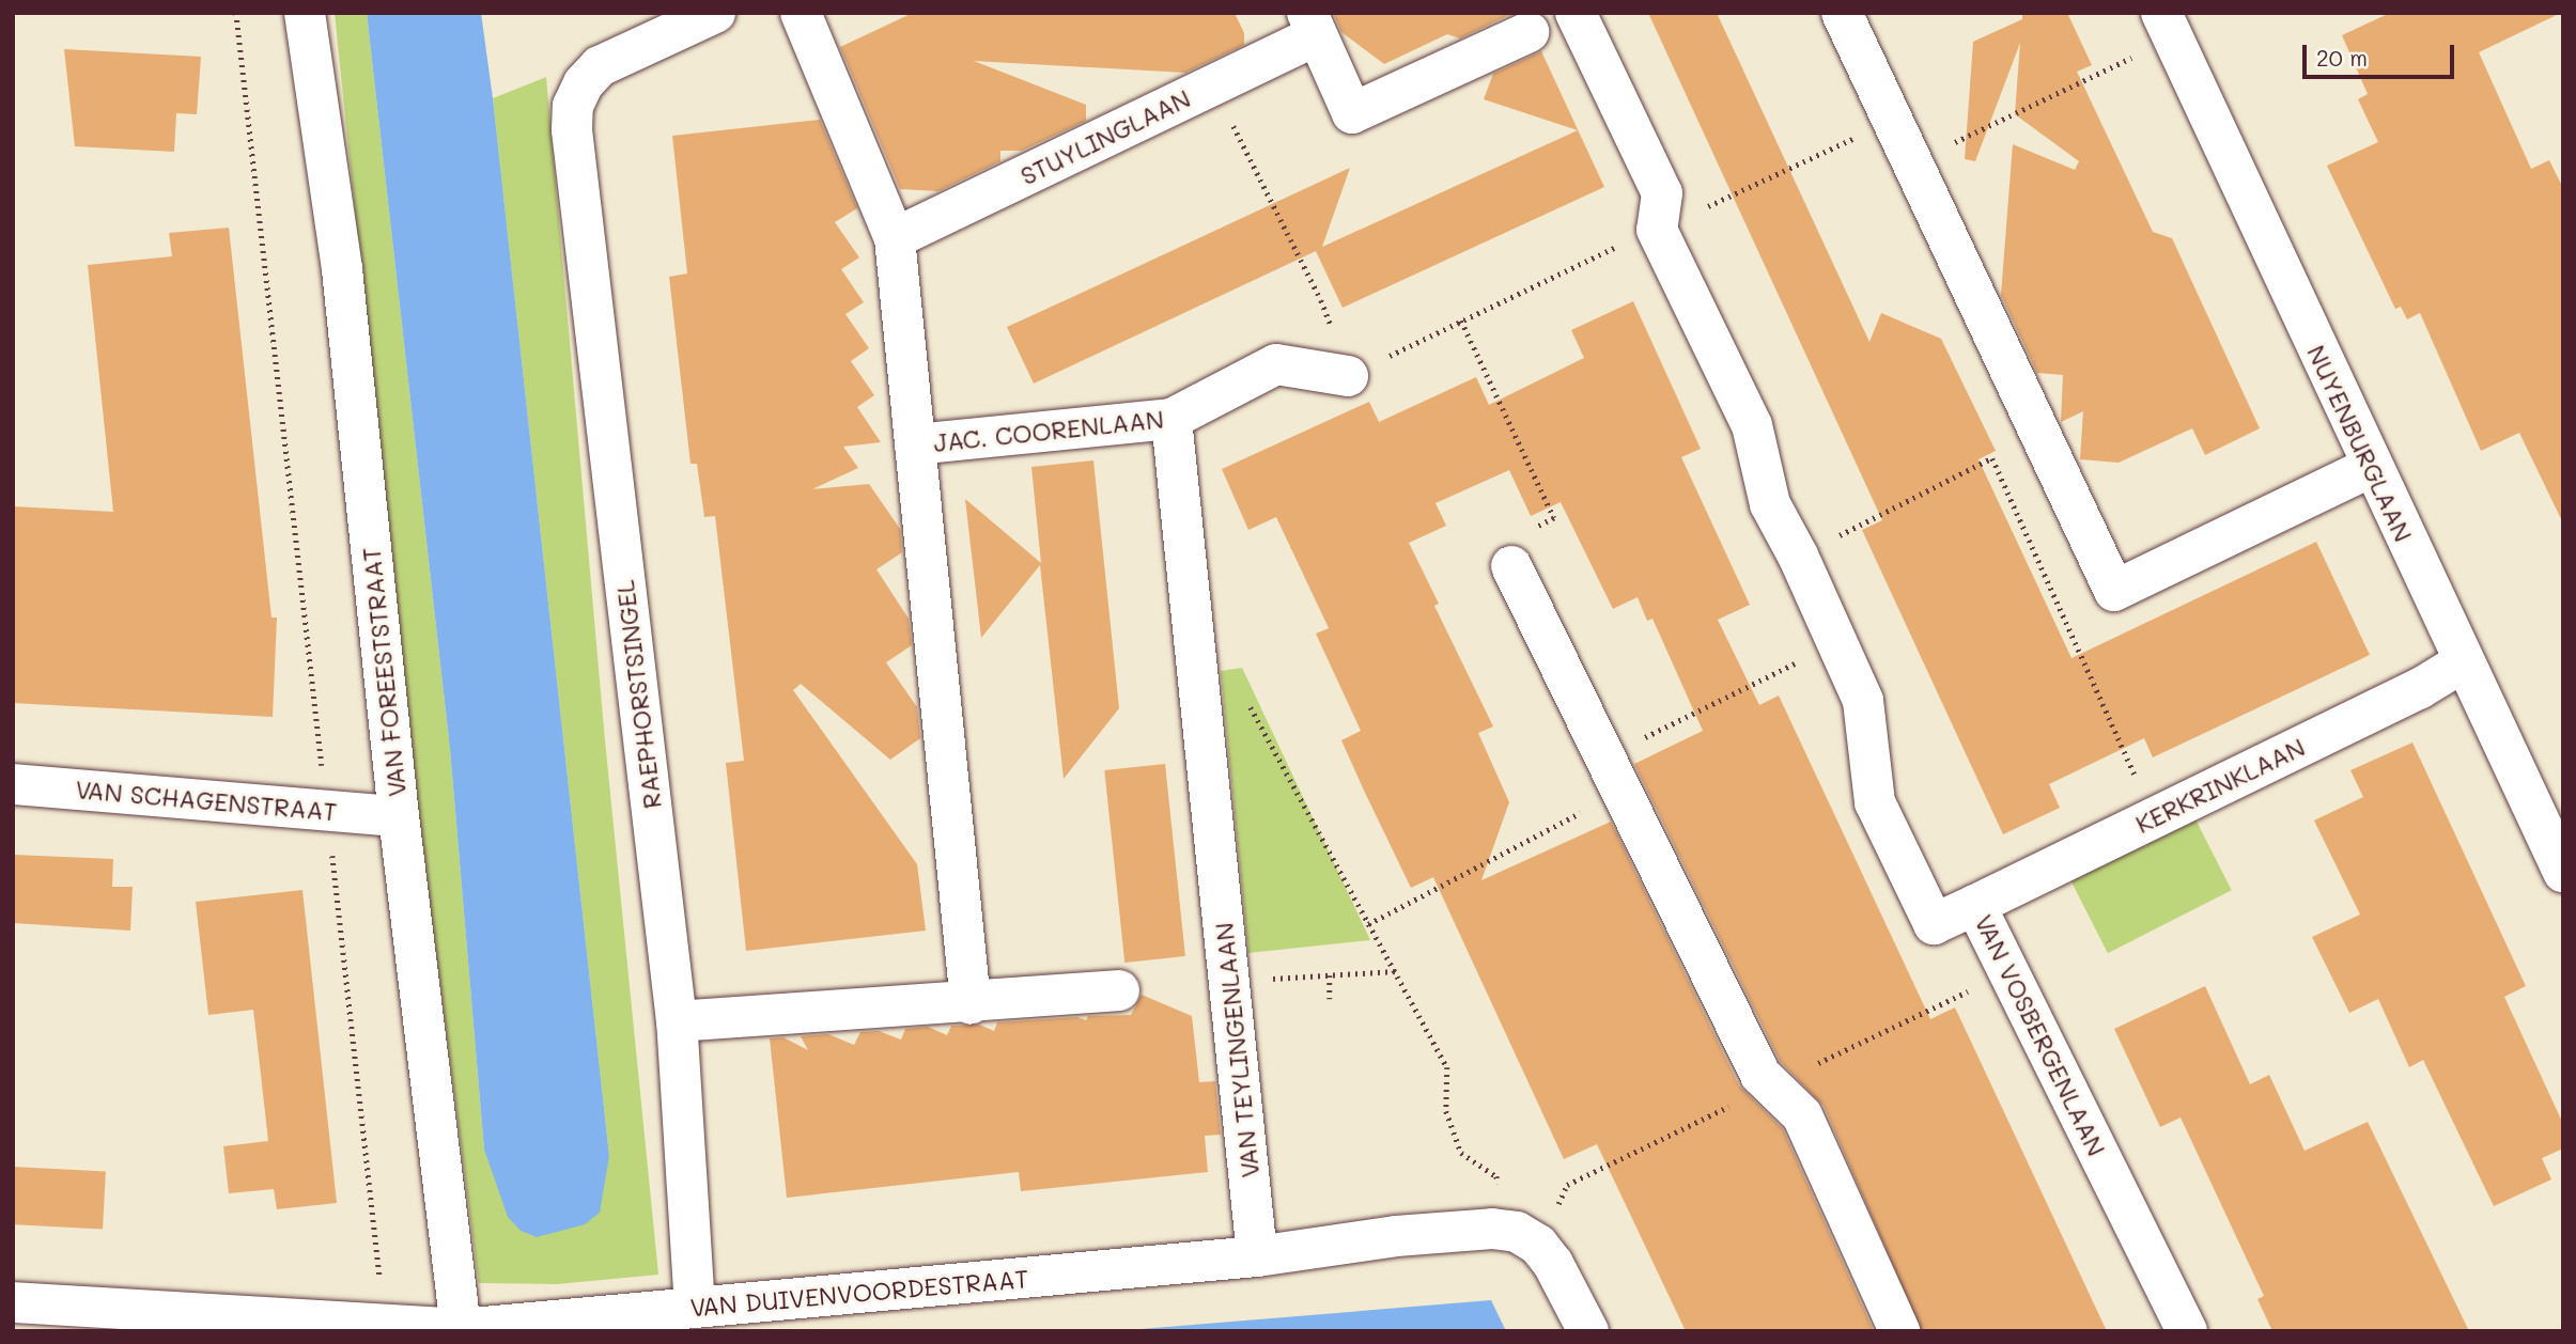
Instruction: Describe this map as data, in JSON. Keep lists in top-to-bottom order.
{
  "streets": {
    "street": [
      "STUYLINGLAAN",
      "JAC. COORENLAAN",
      "NUYENBURGLAAN",
      "VAN FOREESTSTRAAT",
      "RAEPHORSTSINGEL",
      "KERKRINKLAAN",
      "VAN SCHAGENSTRAAT",
      "VAN VOSBERGENLAAN",
      "VAN TEYLINGENLAAN",
      "VAN DUIVENVOORDESTRAAT"
    ]
  },
  "crossings": [
    ["JAC. COORENLAAN", "VAN TEYLINGENLAAN"],
    ["NUYENBURGLAAN", "KERKRINKLAAN"],
    ["VAN FOREESTSTRAAT", "VAN SCHAGENSTRAAT"],
    ["VAN FOREESTSTRAAT", "VAN DUIVENVOORDESTRAAT"],
    ["RAEPHORSTSINGEL", "VAN DUIVENVOORDESTRAAT"],
    ["KERKRINKLAAN", "VAN VOSBERGENLAAN"],
    ["VAN TEYLINGENLAAN", "VAN DUIVENVOORDESTRAAT"]
  ],
  "scale_bar": "20 m"
}
